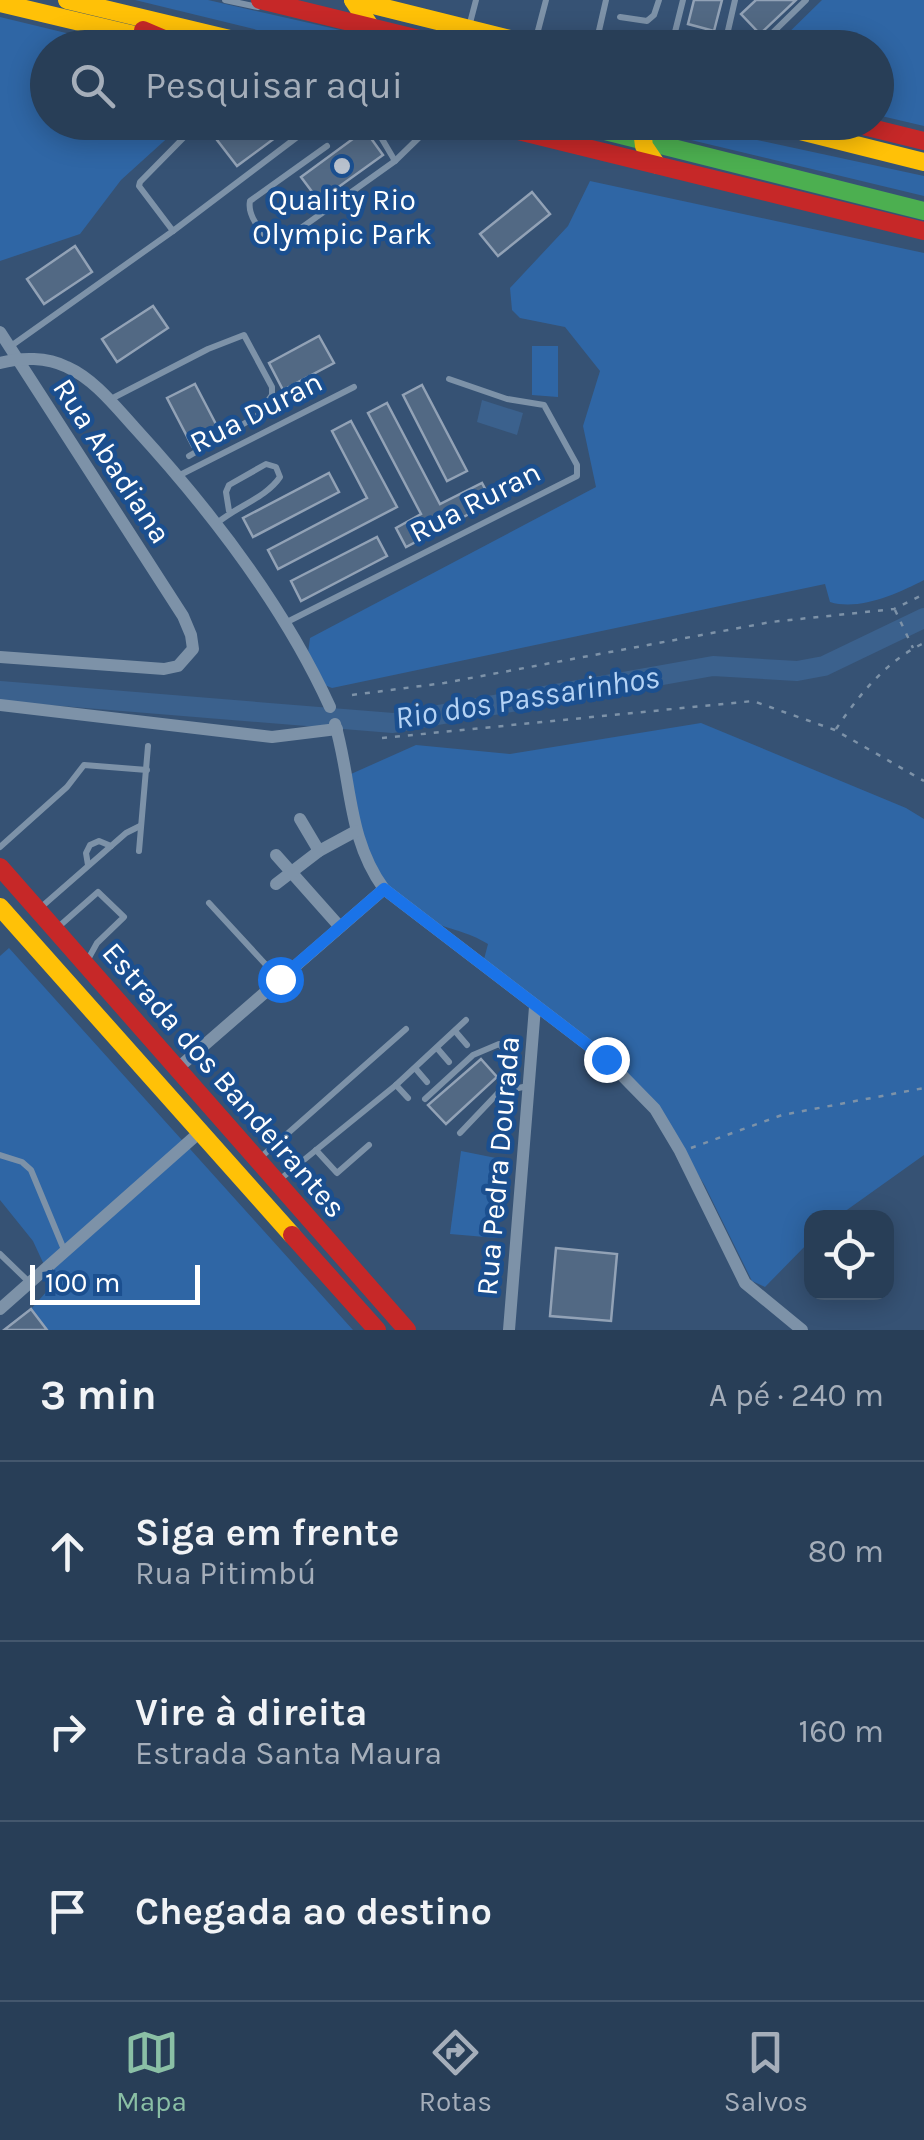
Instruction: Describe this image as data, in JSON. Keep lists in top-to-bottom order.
{
  "streets": {
    "main road": ["Estrada dos Bandeirantes"],
    "street": ["Rua Abadiana", "Rua Pedra Dourada"],
    "lane": ["Rua Duran", "Rua Ruran"]
  },
  "water": ["Rio dos Passarinhos"],
  "places": ["Quality Rio Olympic Park"],
  "scale_bar": "100 m",
  "page": {
    "search": "Pesquisar aqui",
    "scale": "100 m",
    "heading": ["3 min", "A pé · 240 m"],
    "list": [
      ["Siga em frente", "Rua Pitimbú", "80 m"],
      ["Vire à direita", "Estrada Santa Maura", "160 m"],
      "Chegada ao destino"
    ],
    "nav": ["Mapa", "Rotas", "Salvos"]
  }
}
